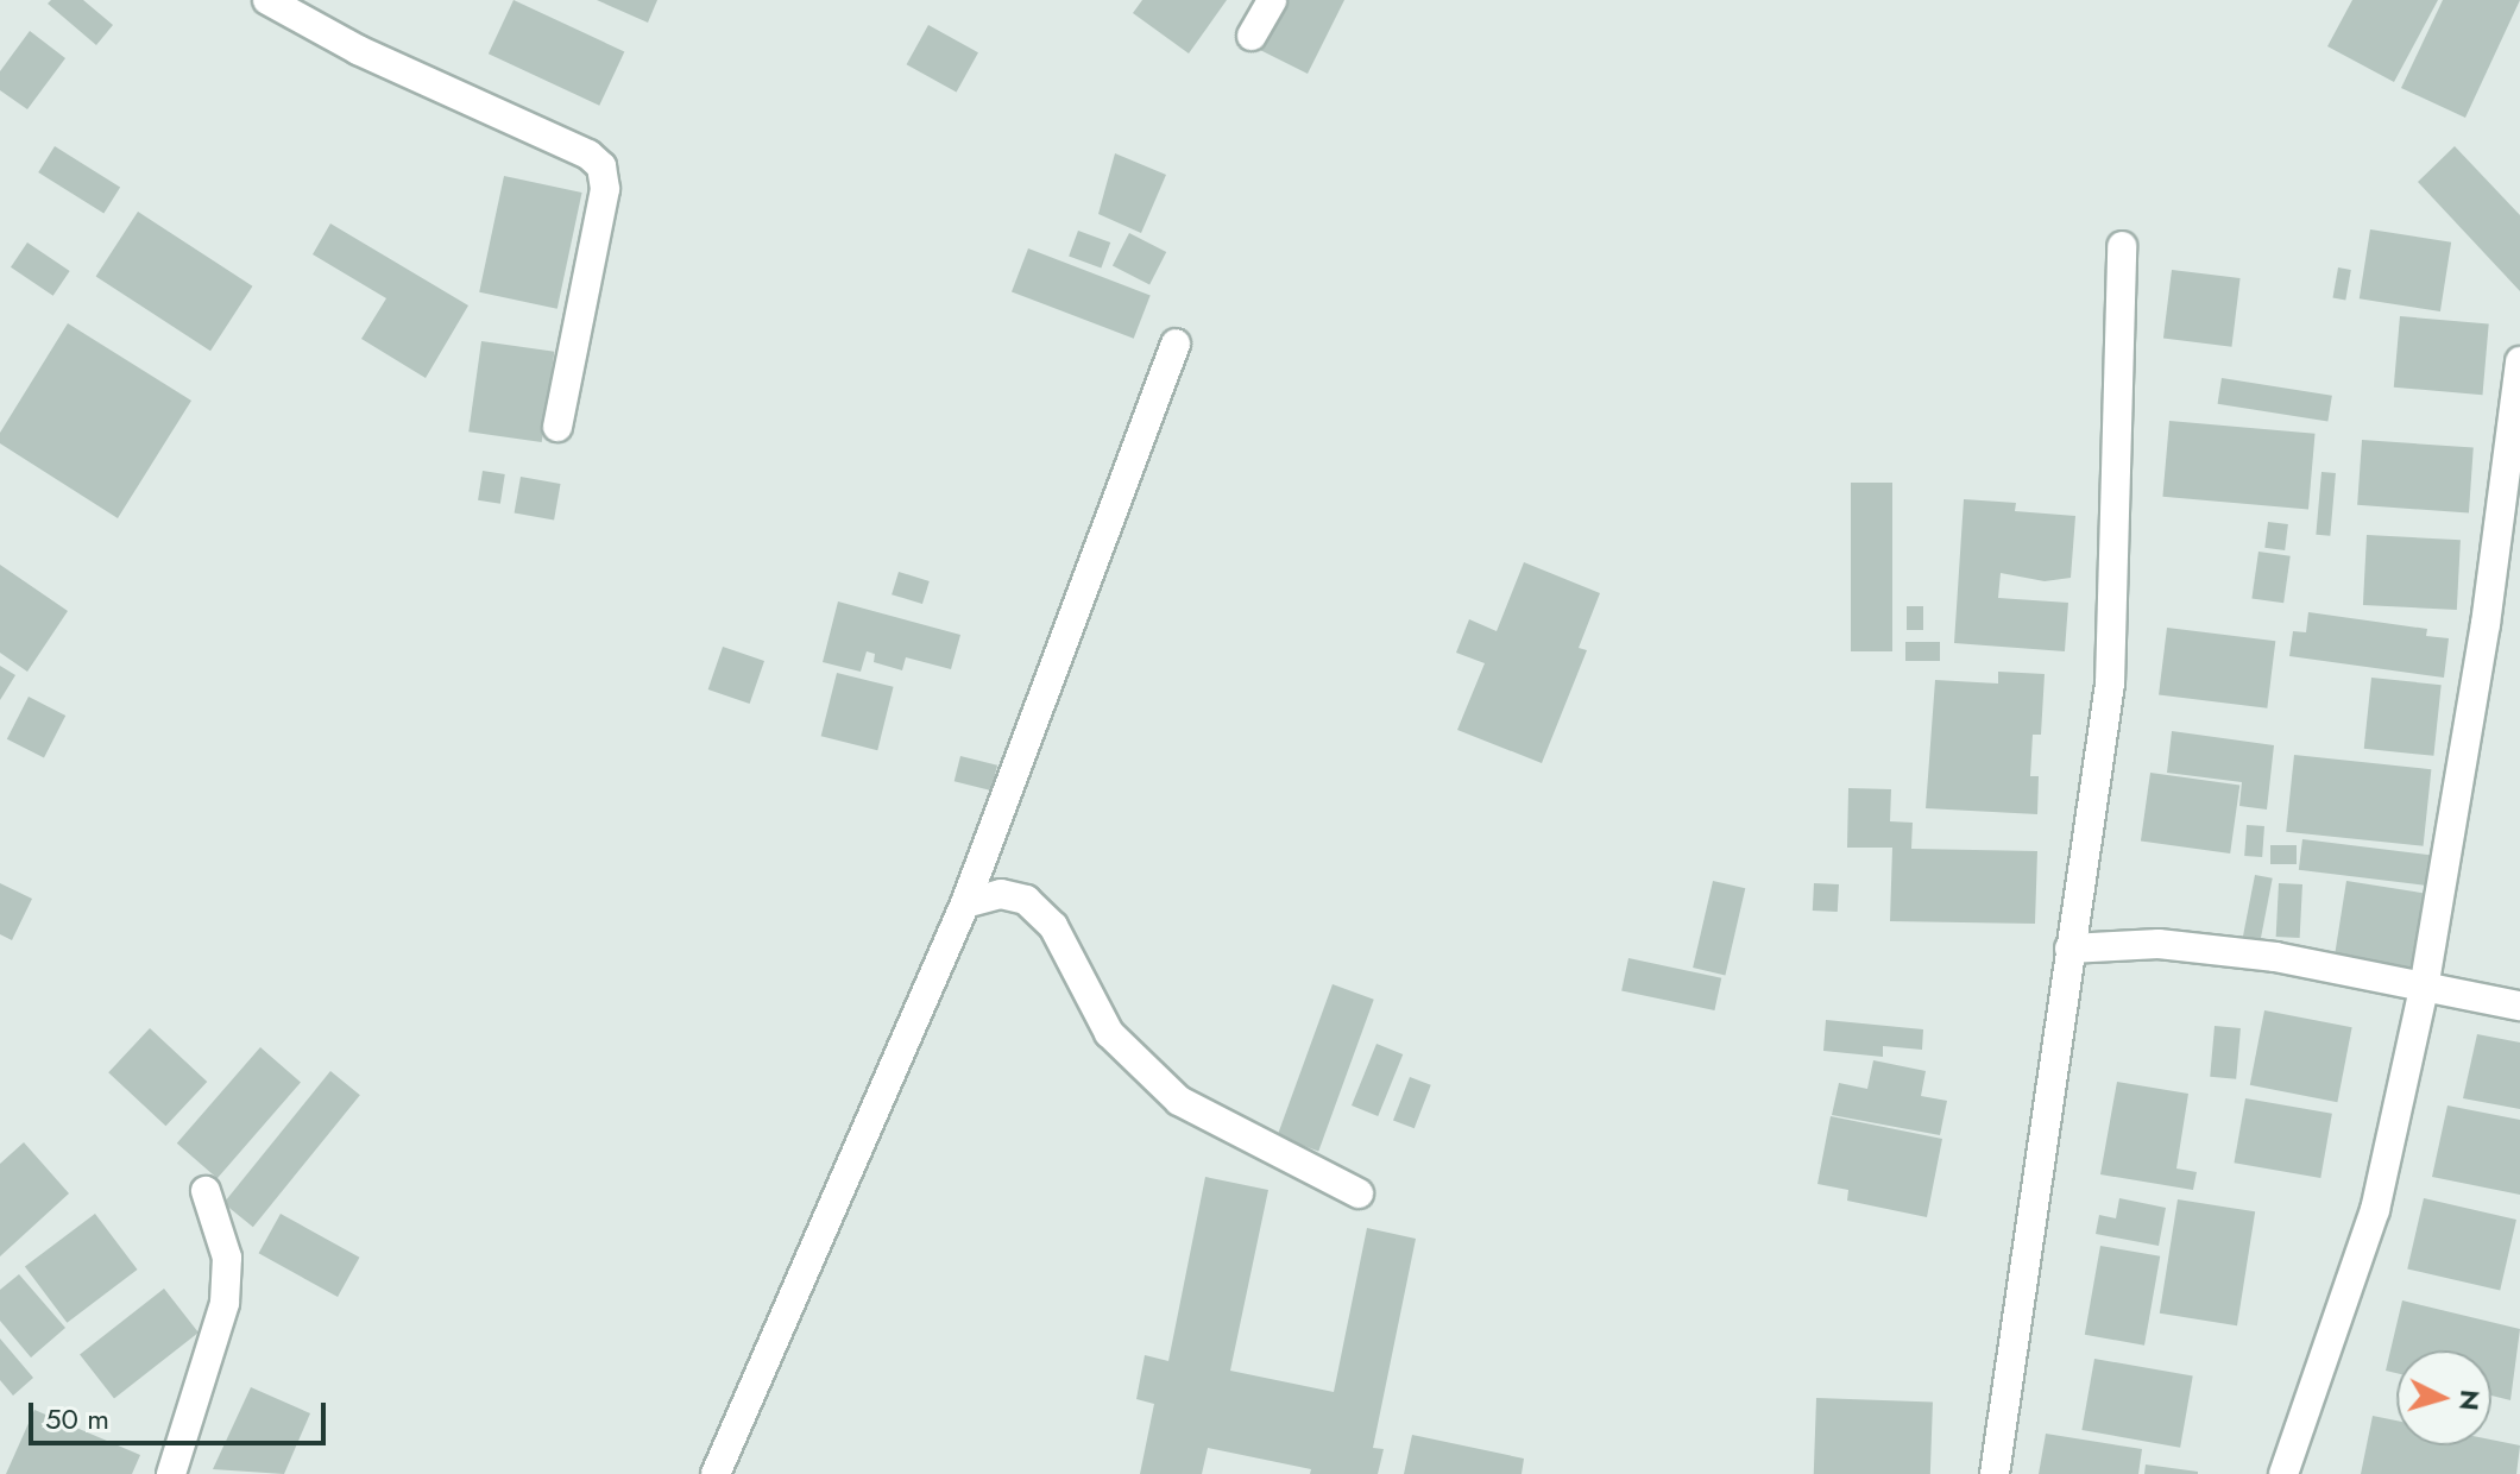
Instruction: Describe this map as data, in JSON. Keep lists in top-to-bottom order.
{
  "scale_bar": "50 m",
  "north": "right"
}
